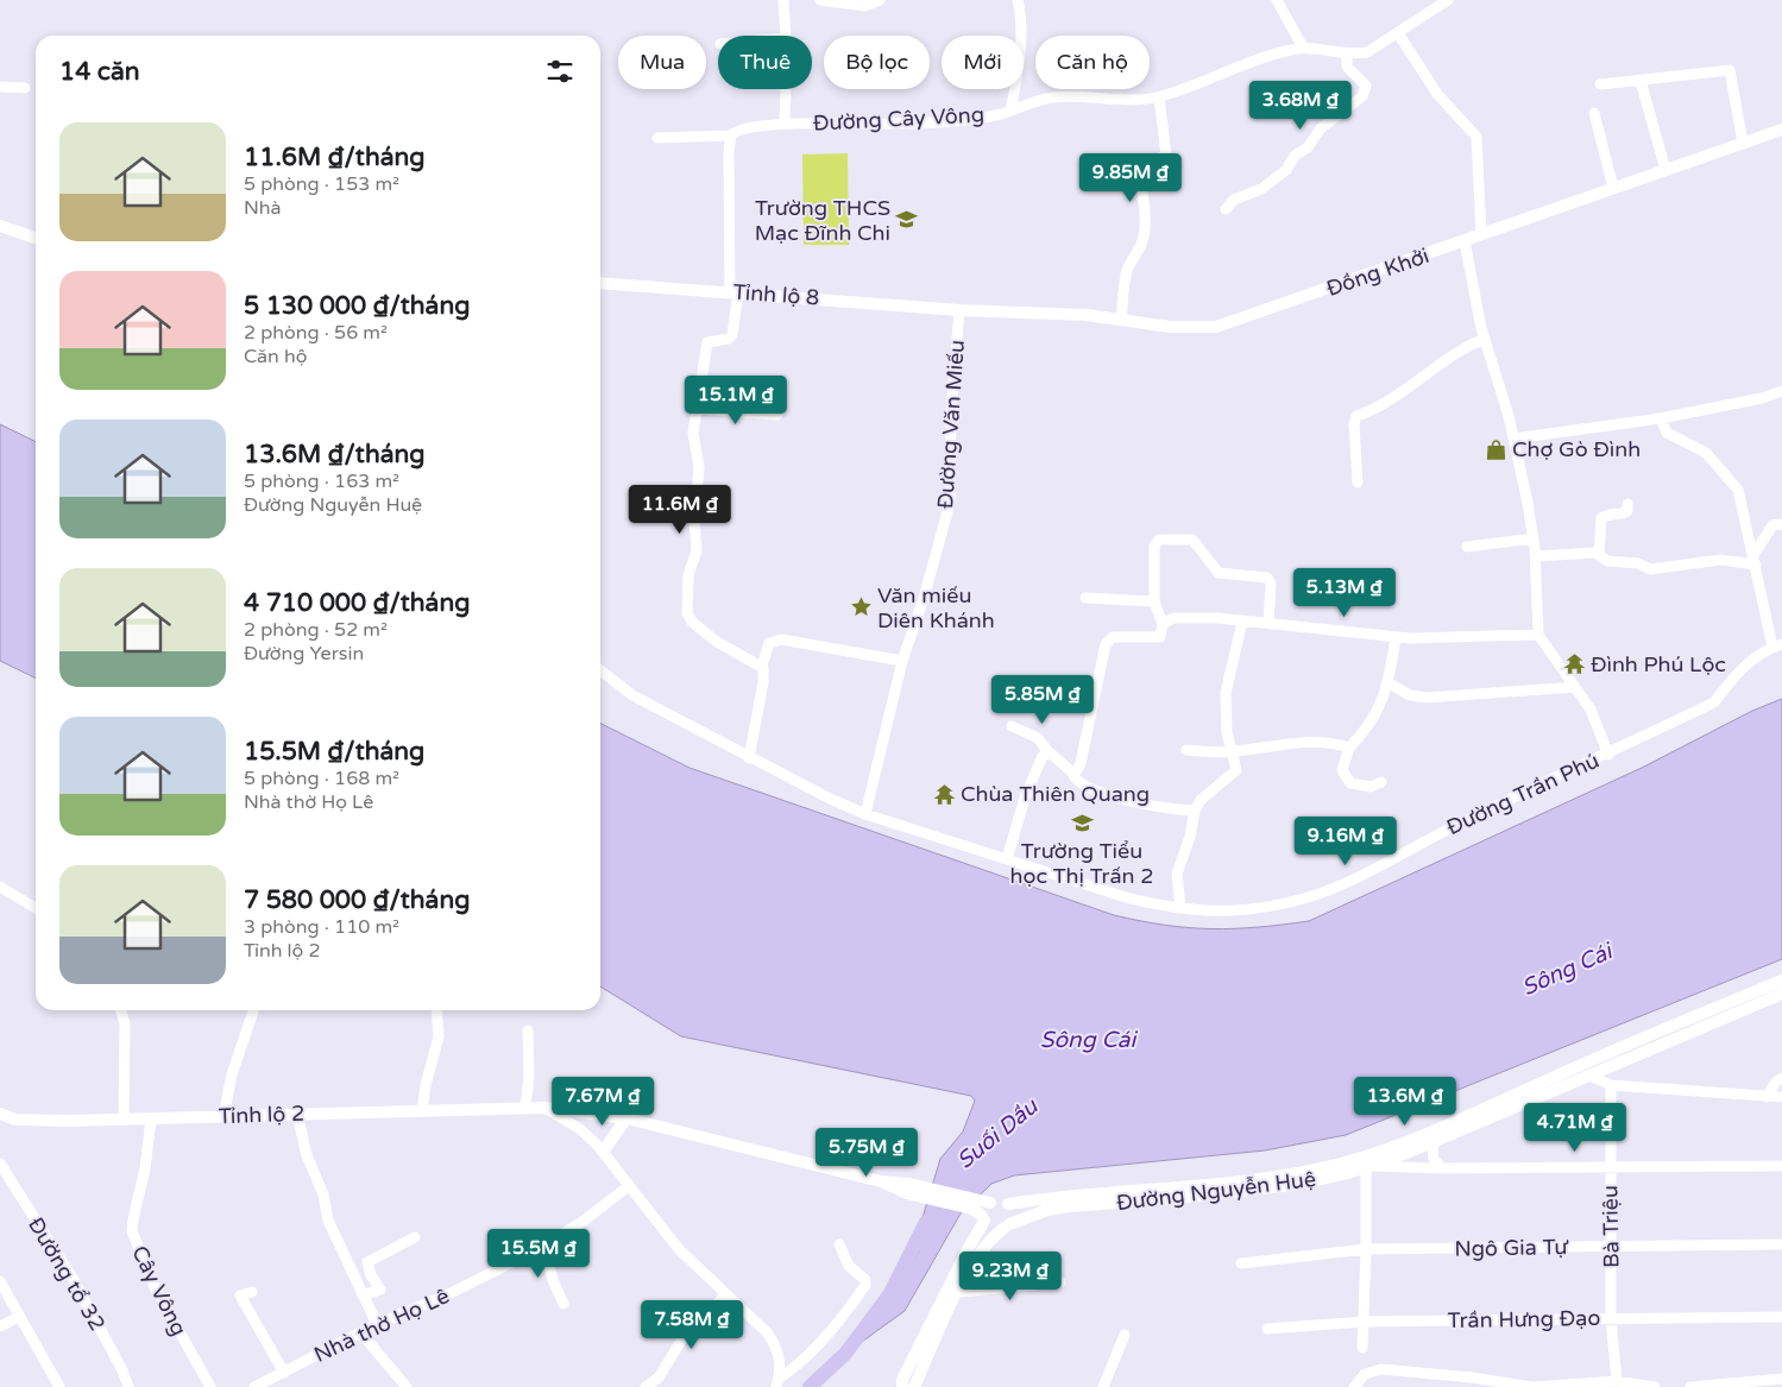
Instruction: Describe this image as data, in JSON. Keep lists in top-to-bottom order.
{
  "streets": {
    "main road": [
      "Đồng Khởi",
      "Tỉnh lộ 8",
      "Tỉnh lộ 2",
      "Đường Nguyễn Huệ"
    ],
    "street": [
      "Đường Cây Vông",
      "Đường Văn Miếu",
      "Đường Trần Phú",
      "Bà Triệu",
      "Ngô Gia Tự",
      "Đường tổ 32",
      "Cây Vông",
      "Trần Hưng Đạo",
      "Nhà thờ Họ Lê"
    ]
  },
  "crossings": [
    ["Đồng Khởi", "Tỉnh lộ 8"],
    ["Đồng Khởi", "Đường Văn Miếu"],
    ["Tỉnh lộ 8", "Đường Văn Miếu"],
    ["Đường Văn Miếu", "Đường Trần Phú"],
    ["Tỉnh lộ 2", "Cây Vông"],
    ["Bà Triệu", "Ngô Gia Tự"],
    ["Bà Triệu", "Trần Hưng Đạo"]
  ],
  "water": ["Sông Cái", "Suối Dầu"],
  "places": {
    "school or university": ["Trường THCS Mạc Đĩnh Chi", "Trường Tiểu học Thị Trấn 2"],
    "shop": ["Chợ Gò Đình"],
    "place": ["Văn miếu Diên Khánh"],
    "temple": ["Đình Phú Lộc", "Chùa Thiên Quang"]
  },
  "page": {
    "chip": [
      "Mua",
      "Thuê",
      "Bộ lọc",
      "Mới",
      "Căn hộ"
    ],
    "heading": "14 căn",
    "price": [
      "3.68M ₫",
      "9.85M ₫",
      "15.1M ₫",
      "11.6M ₫",
      "5.13M ₫",
      "5.85M ₫",
      "9.16M ₫",
      "7.67M ₫",
      "13.6M ₫",
      "4.71M ₫",
      "5.75M ₫",
      "15.5M ₫",
      "9.23M ₫",
      "7.58M ₫"
    ],
    "list": [
      {
        "name": "11.6M ₫/tháng",
        "note": "5 phòng · 153 m² · Nhà"
      },
      {
        "name": "5 130 000 ₫/tháng",
        "note": "2 phòng · 56 m² · Căn hộ"
      },
      {
        "name": "13.6M ₫/tháng",
        "note": "5 phòng · 163 m² · Đường Nguyễn Huệ"
      },
      {
        "name": "4 710 000 ₫/tháng",
        "note": "2 phòng · 52 m² · Đường Yersin"
      },
      {
        "name": "15.5M ₫/tháng",
        "note": "5 phòng · 168 m² · Nhà thờ Họ Lê"
      },
      {
        "name": "7 580 000 ₫/tháng",
        "note": "3 phòng · 110 m² · Tỉnh lộ 2"
      }
    ]
  }
}
